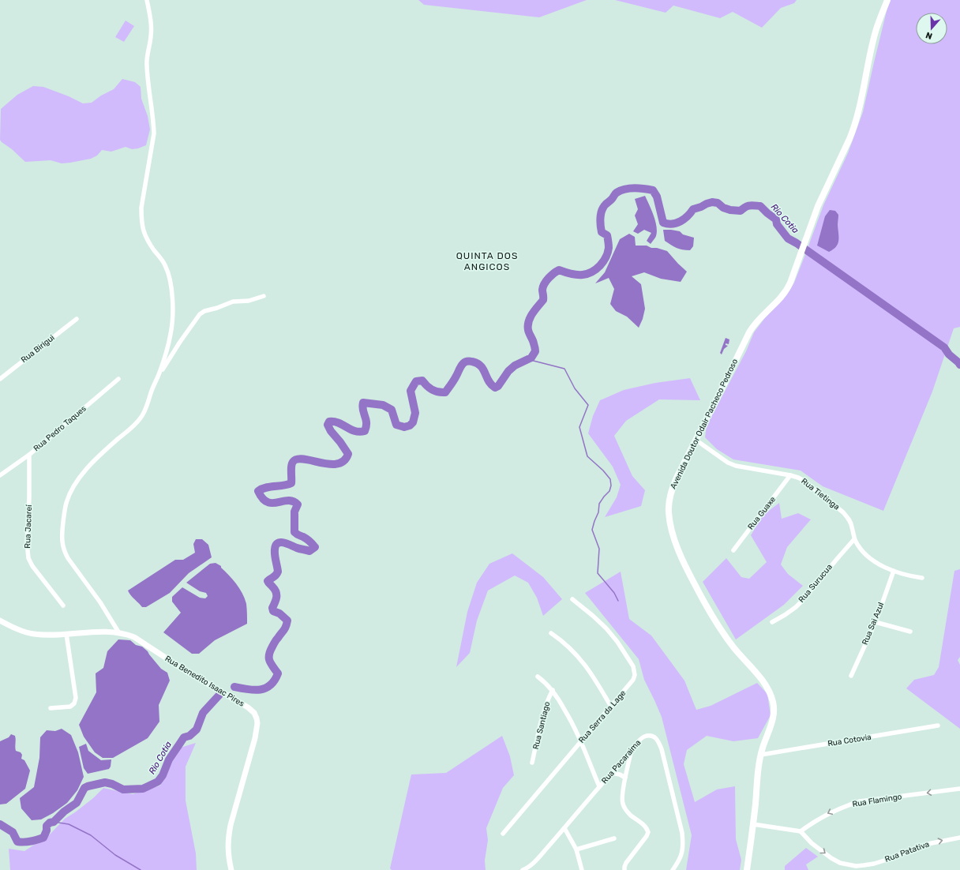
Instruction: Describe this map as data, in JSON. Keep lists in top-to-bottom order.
{
  "streets": {
    "main road": ["Avenida Doutor Odair Pacheco Pedroso"],
    "street": [
      "Rua Birigui",
      "Rua Pedro Taques",
      "Rua Tietinga",
      "Rua Guaxe",
      "Rua Jacareí",
      "Rua Surucua",
      "Rua Sai Azul",
      "Rua Benedito Isaac Pires",
      "Rua Serra da Lage",
      "Rua Santiago",
      "Rua Cotovia",
      "Rua Pacaraima",
      "Rua Flamingo",
      "Rua Patativa"
    ]
  },
  "crossings": [
    ["Avenida Doutor Odair Pacheco Pedroso", "Rua Tietinga"],
    ["Avenida Doutor Odair Pacheco Pedroso", "Rua Cotovia"],
    ["Rua Pedro Taques", "Rua Jacareí"],
    ["Rua Tietinga", "Rua Guaxe"],
    ["Rua Tietinga", "Rua Surucua"],
    ["Rua Tietinga", "Rua Sai Azul"],
    ["Rua Flamingo", "Rua Patativa"]
  ],
  "one_way": ["Rua Flamingo", "Rua Patativa"],
  "districts": ["QUINTA DOS ANGICOS"],
  "water": ["Rio Cotia"],
  "north": "bottom"
}
